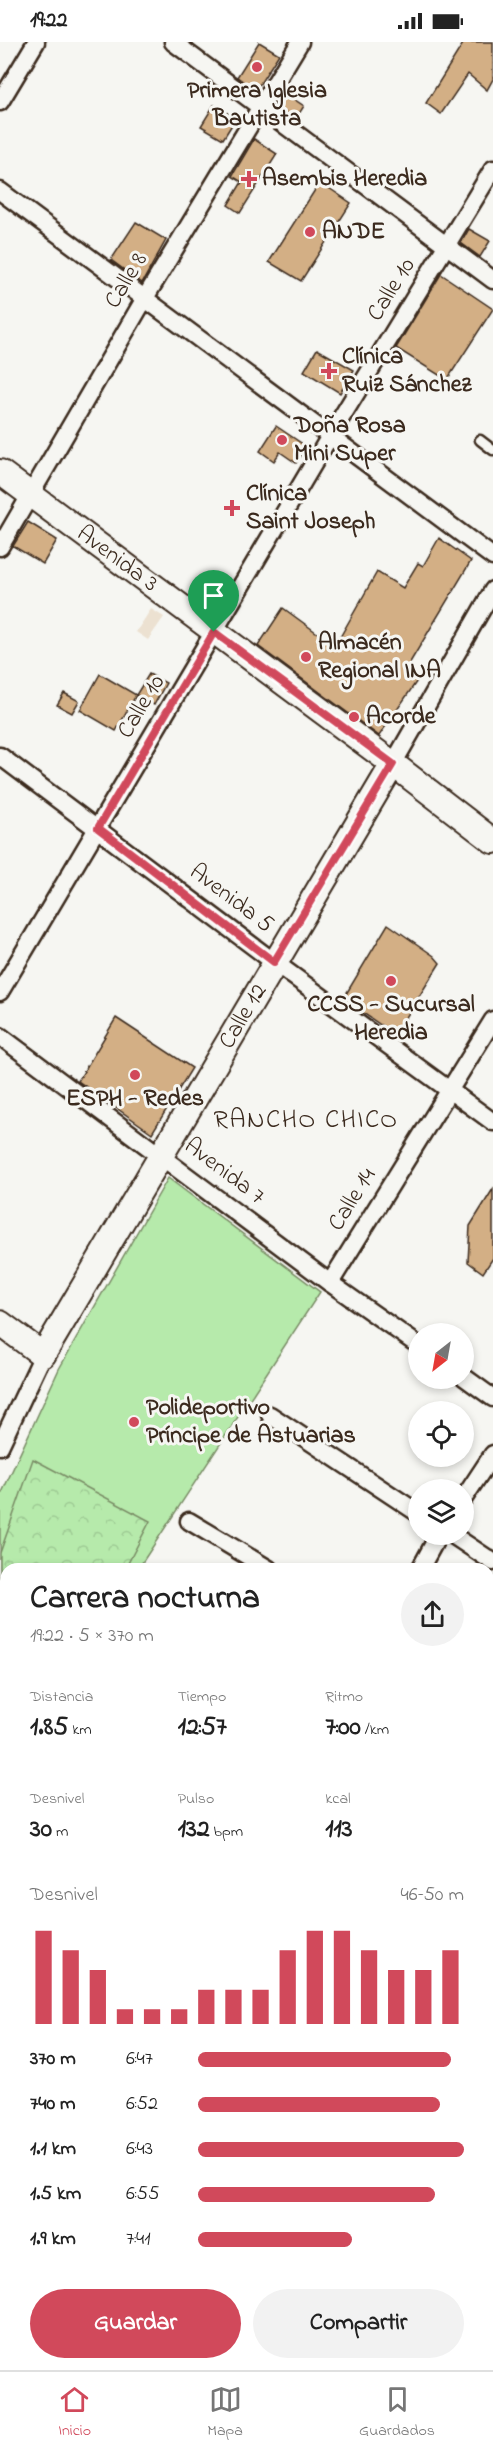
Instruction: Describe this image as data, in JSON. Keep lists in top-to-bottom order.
{
  "streets": {
    "street": [
      "Calle 8",
      "Calle 10",
      "Avenida 3",
      "Avenida 5",
      "Calle 12",
      "Avenida 7",
      "Calle 14"
    ]
  },
  "crossings": [
    ["Calle 8", "Avenida 3"],
    ["Calle 10", "Avenida 3"],
    ["Calle 10", "Avenida 5"],
    ["Avenida 3", "Calle 12"],
    ["Avenida 5", "Calle 12"],
    ["Avenida 5", "Calle 14"],
    ["Calle 12", "Avenida 7"],
    ["Avenida 7", "Calle 14"]
  ],
  "districts": ["RANCHO CHICO"],
  "places": {
    "other": [
      "Primera Iglesia Bautista",
      "ANDE",
      "Doña Rosa Mini Super",
      "Almacén Regional INA",
      "Acorde",
      "CCSS - Sucursal Heredia",
      "ESPH - Redes",
      "Polideportivo Príncipe de Astuarias"
    ],
    "health": ["Asembis Heredia", "Clínica Ruiz Sánchez", "Clínica Saint Joseph"]
  },
  "north": "bottom left",
  "page": {
    "status": "19:22",
    "heading": ["Carrera nocturna", "19:22 · 5 × 370 m"],
    "stats": [
      ["Distancia", "1.85 km"],
      ["Tiempo", "12:57"],
      ["Ritmo", "7:00 /km"],
      ["Desnivel", "30 m"],
      ["Pulso", "132 bpm"],
      ["kcal", "113"]
    ],
    "chart": ["Desnivel", "46–50 m"],
    "list": [
      {
        "name": "370 m",
        "note": "6:47"
      },
      {
        "name": "740 m",
        "note": "6:52"
      },
      {
        "name": "1.1 km",
        "note": "6:43"
      },
      {
        "name": "1.5 km",
        "note": "6:55"
      },
      {
        "name": "1.9 km",
        "note": "7:41"
      }
    ],
    "buttons": ["Guardar", "Compartir"],
    "tabs": ["Inicio", "Mapa", "Guardados"]
  }
}
